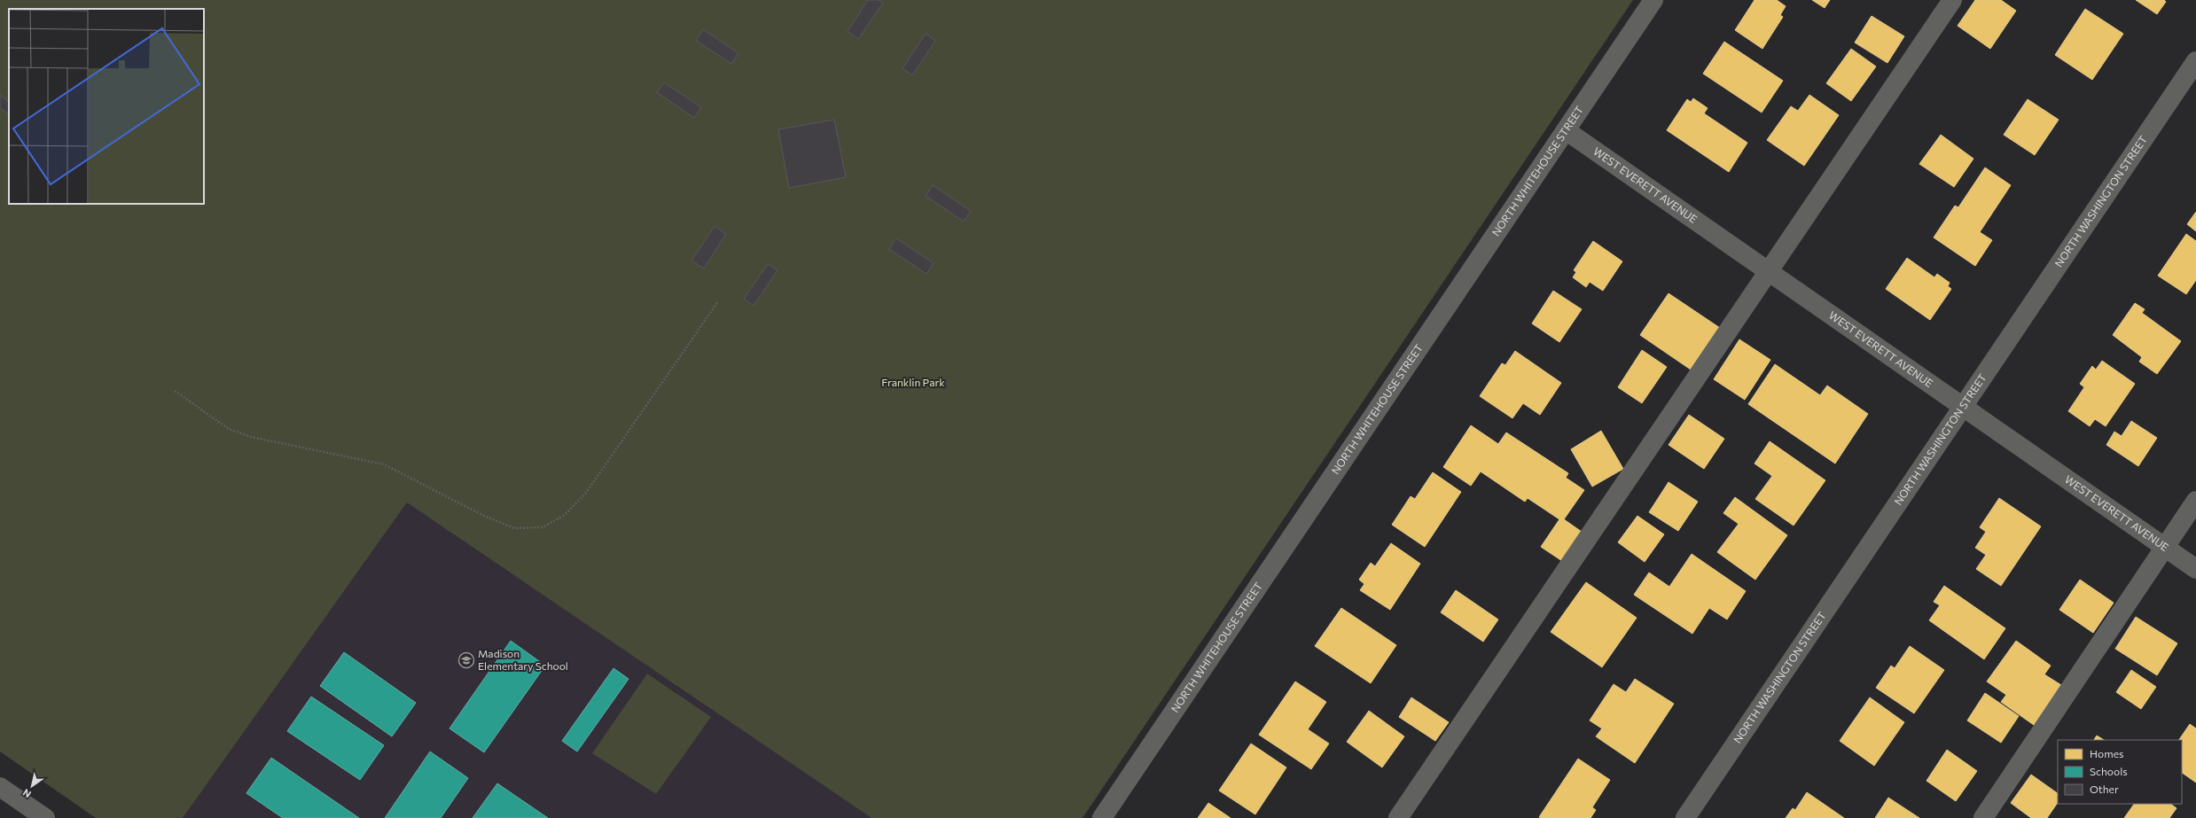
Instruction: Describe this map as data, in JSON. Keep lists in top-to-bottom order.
{
  "streets": {
    "street": ["NORTH WHITEHOUSE STREET", "WEST EVERETT AVENUE", "NORTH WASHINGTON STREET"]
  },
  "crossings": [
    ["NORTH WHITEHOUSE STREET", "WEST EVERETT AVENUE"],
    ["WEST EVERETT AVENUE", "NORTH WASHINGTON STREET"]
  ],
  "parks": ["Franklin Park"],
  "places": {
    "school or university": ["Madison Elementary School"]
  },
  "legend": ["Homes", "Schools", "Other"],
  "north": "bottom left"
}
